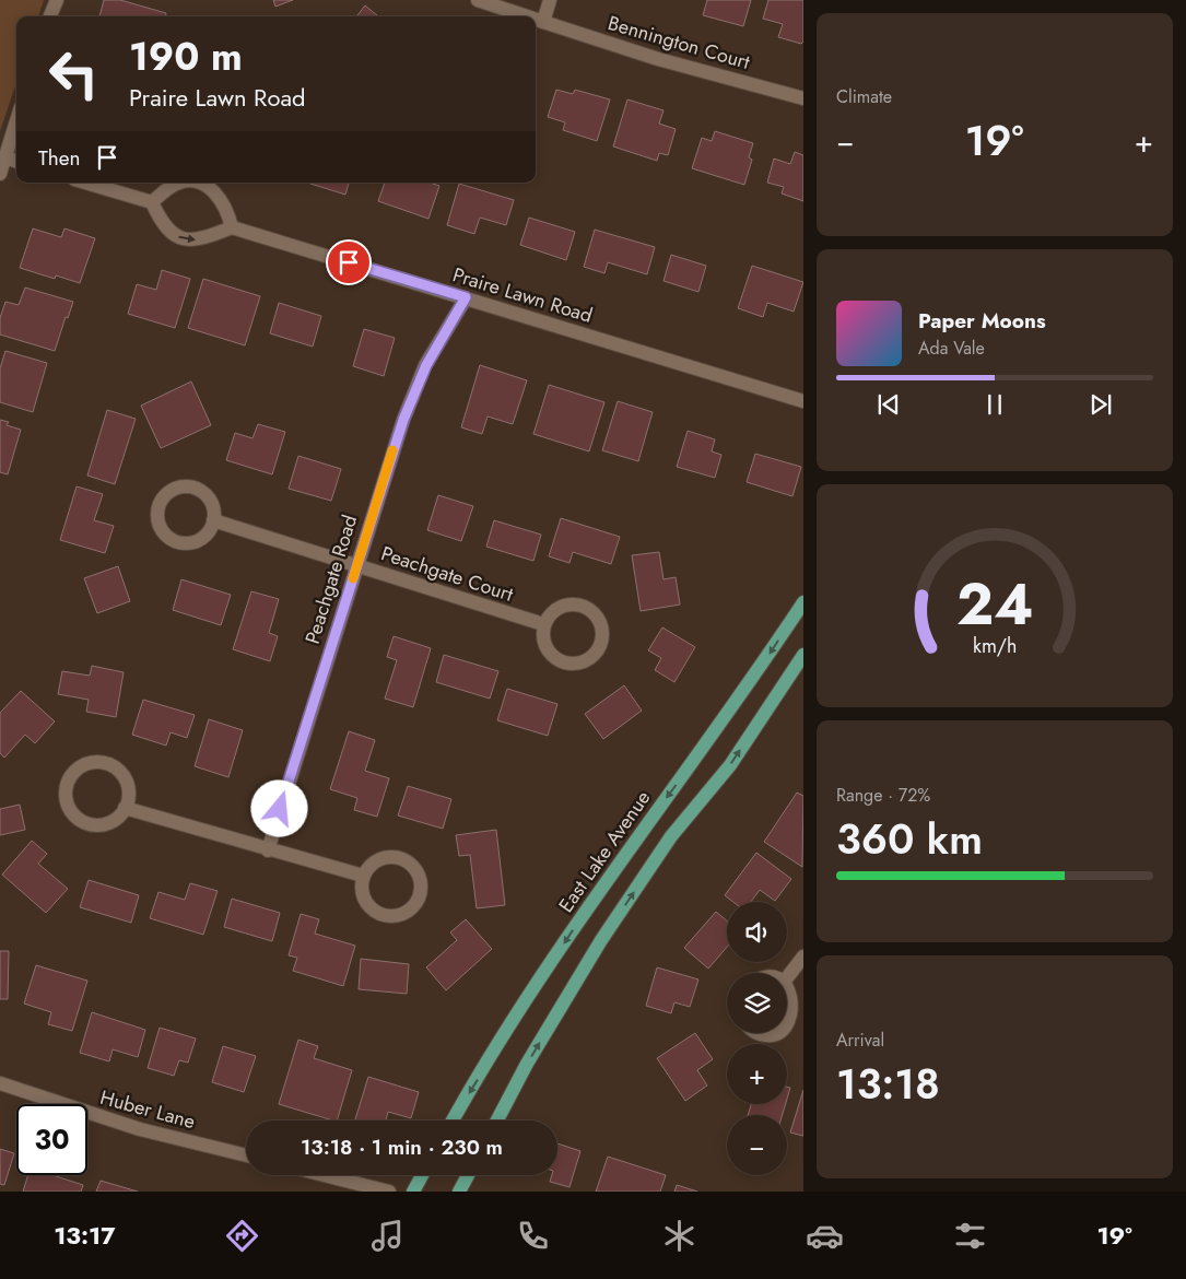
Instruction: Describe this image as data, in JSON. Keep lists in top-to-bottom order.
{
  "streets": {
    "main road": ["East Lake Avenue"],
    "street": [
      "Bennington Court",
      "Praire Lawn Road",
      "Peachgate Court",
      "Peachgate Road",
      "Huber Lane"
    ]
  },
  "crossings": [
    ["Praire Lawn Road", "Peachgate Road"],
    ["Peachgate Court", "Peachgate Road"]
  ],
  "page": {
    "tile": [
      "Climate",
      ["Range · 72%", "360 km"],
      ["Arrival", "13:18"]
    ],
    "turn": ["190 m", "Praire Lawn Road"],
    "heat": ["−", "19°", "+"],
    "then": "Then",
    "song": ["Paper Moons", "Ada Vale"],
    "map_buttons": ["+", "−"],
    "limit": "30",
    "trip": "13:18 · 1 min · 230 m",
    "tabs": ["13:17", "19°"],
    "gauge": ["24", "km/h"]
  }
}
